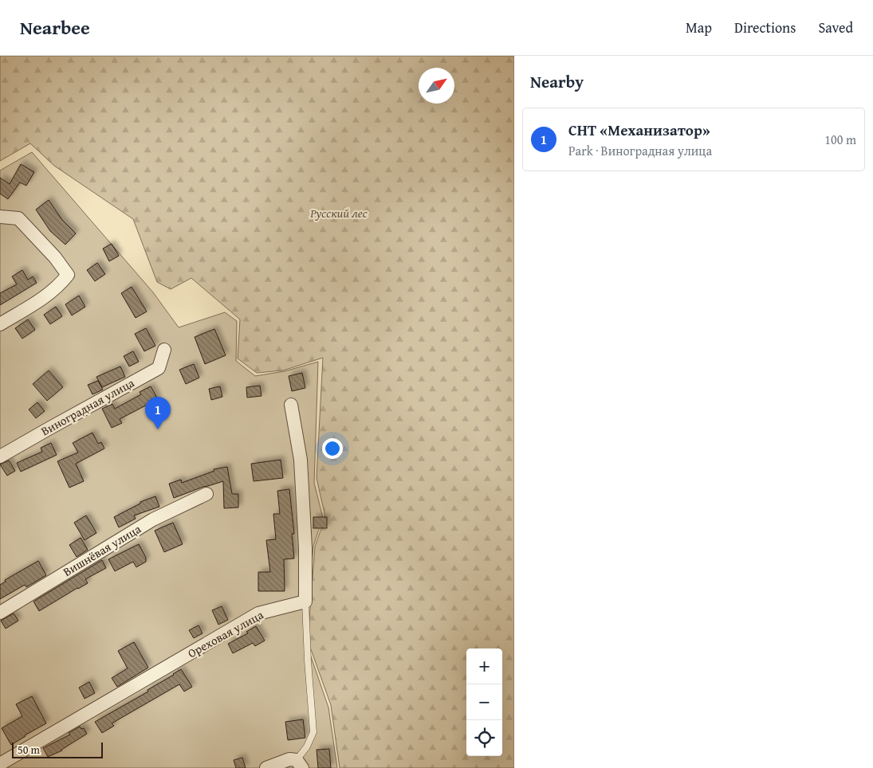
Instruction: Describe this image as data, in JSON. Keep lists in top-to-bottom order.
{
  "streets": {
    "street": ["Виноградная улица", "Вишнёвая улица", "Ореховая улица"]
  },
  "parks": ["Русский лес"],
  "scale_bar": "50 m",
  "north": "top right",
  "page": {
    "header": "Nearbee",
    "nav": ["Map", "Directions", "Saved"],
    "heading": "Nearby",
    "list": [
      {
        "mark": "1",
        "name": "СНТ «Механизатор»",
        "note": "Park · Виноградная улица",
        "value": "100 m"
      }
    ],
    "pins": "1",
    "map_buttons": ["+", "−"],
    "scale": "50 m"
  }
}
